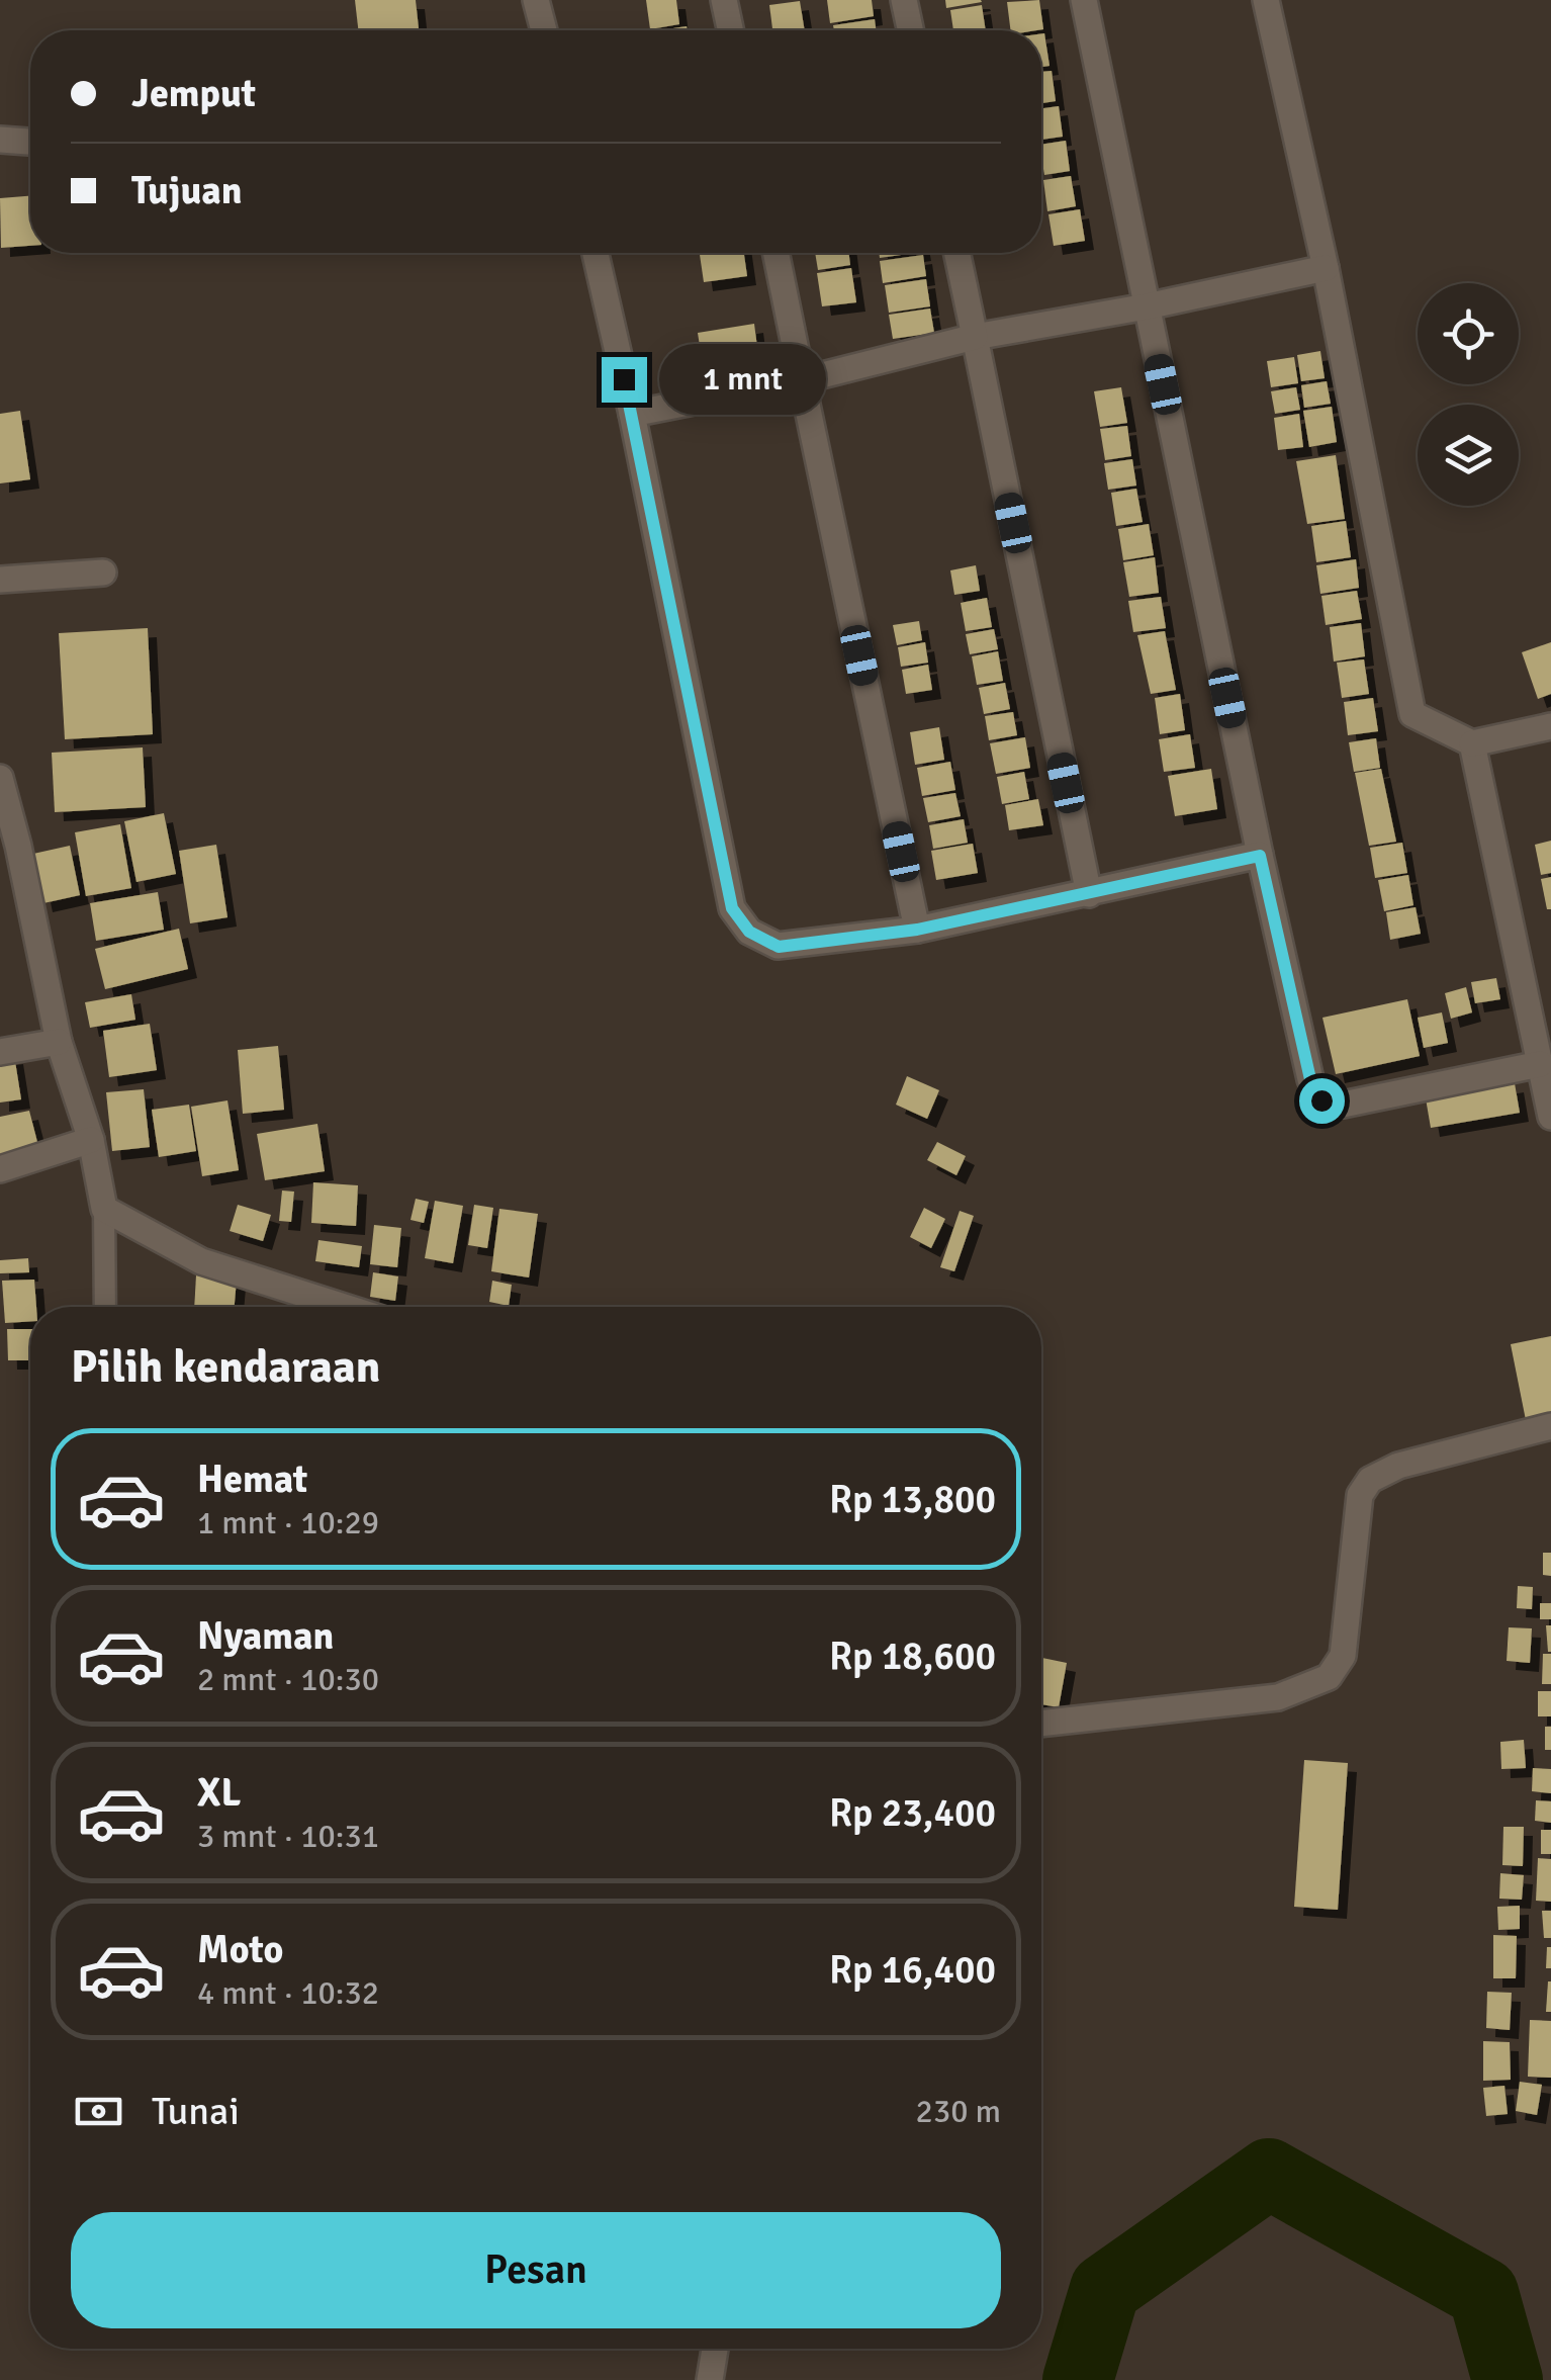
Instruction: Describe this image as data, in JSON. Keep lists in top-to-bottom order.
{
  "page": {
    "banner": ["Jemput", "Tujuan"],
    "bubble": "1 mnt",
    "heading": "Pilih kendaraan",
    "list": [
      {
        "name": "Hemat",
        "note": "1 mnt · 10:29",
        "value": "Rp 13,800"
      },
      {
        "name": "Nyaman",
        "note": "2 mnt · 10:30",
        "value": "Rp 18,600"
      },
      {
        "name": "XL",
        "note": "3 mnt · 10:31",
        "value": "Rp 23,400"
      },
      {
        "name": "Moto",
        "note": "4 mnt · 10:32",
        "value": "Rp 16,400"
      }
    ],
    "pay": ["Tunai", "230 m"],
    "buttons": "Pesan"
  }
}
